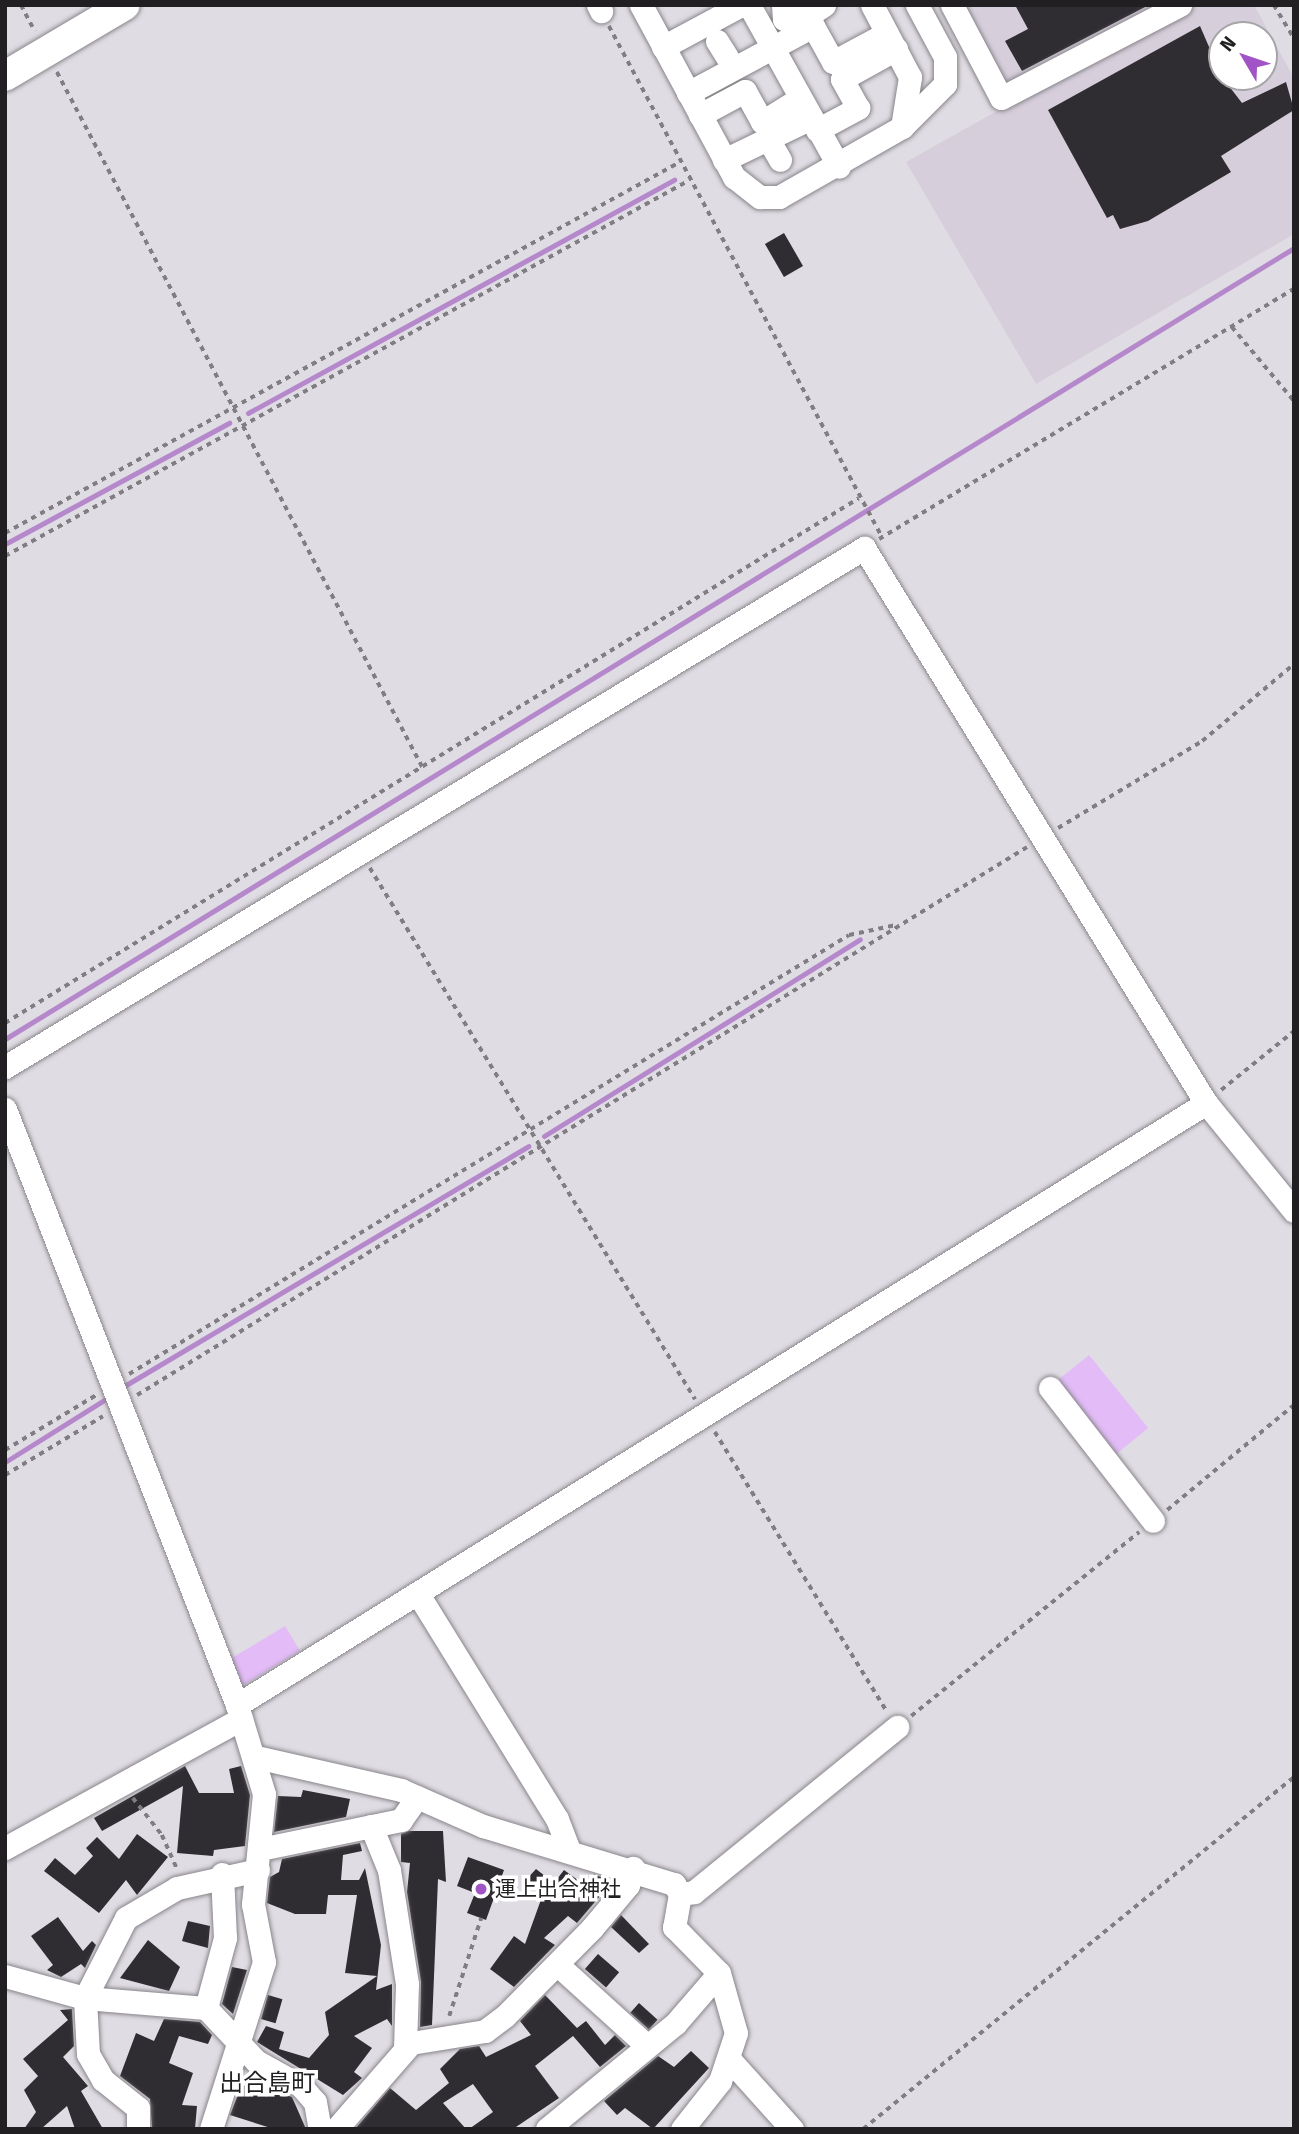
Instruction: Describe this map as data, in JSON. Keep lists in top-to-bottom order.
{
  "districts": ["出合島町"],
  "places": ["運上出合神社"],
  "north": "top left"
}
